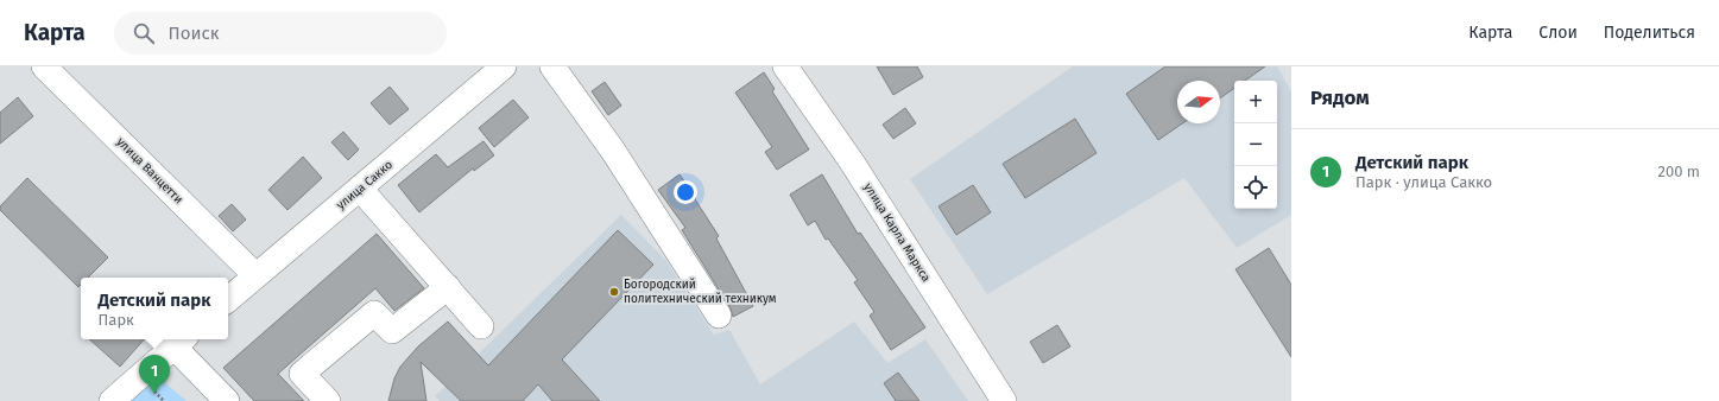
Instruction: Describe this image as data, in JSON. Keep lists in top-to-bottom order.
{
  "streets": {
    "street": ["улица Ванцетти", "улица Сакко", "улица Карла Маркса"]
  },
  "crossings": [
    ["улица Ванцетти", "улица Сакко"]
  ],
  "places": ["Богородский политехнический техникум"],
  "north": "right",
  "page": {
    "header": "Карта",
    "search": "Поиск",
    "nav": ["Карта", "Слои", "Поделиться"],
    "heading": "Рядом",
    "map_buttons": ["+", "−"],
    "list": [
      {
        "mark": "1",
        "name": "Детский парк",
        "note": "Парк · улица Сакко",
        "value": "200 m"
      }
    ],
    "popup": ["Детский парк", "Парк"],
    "pins": "1"
  }
}
